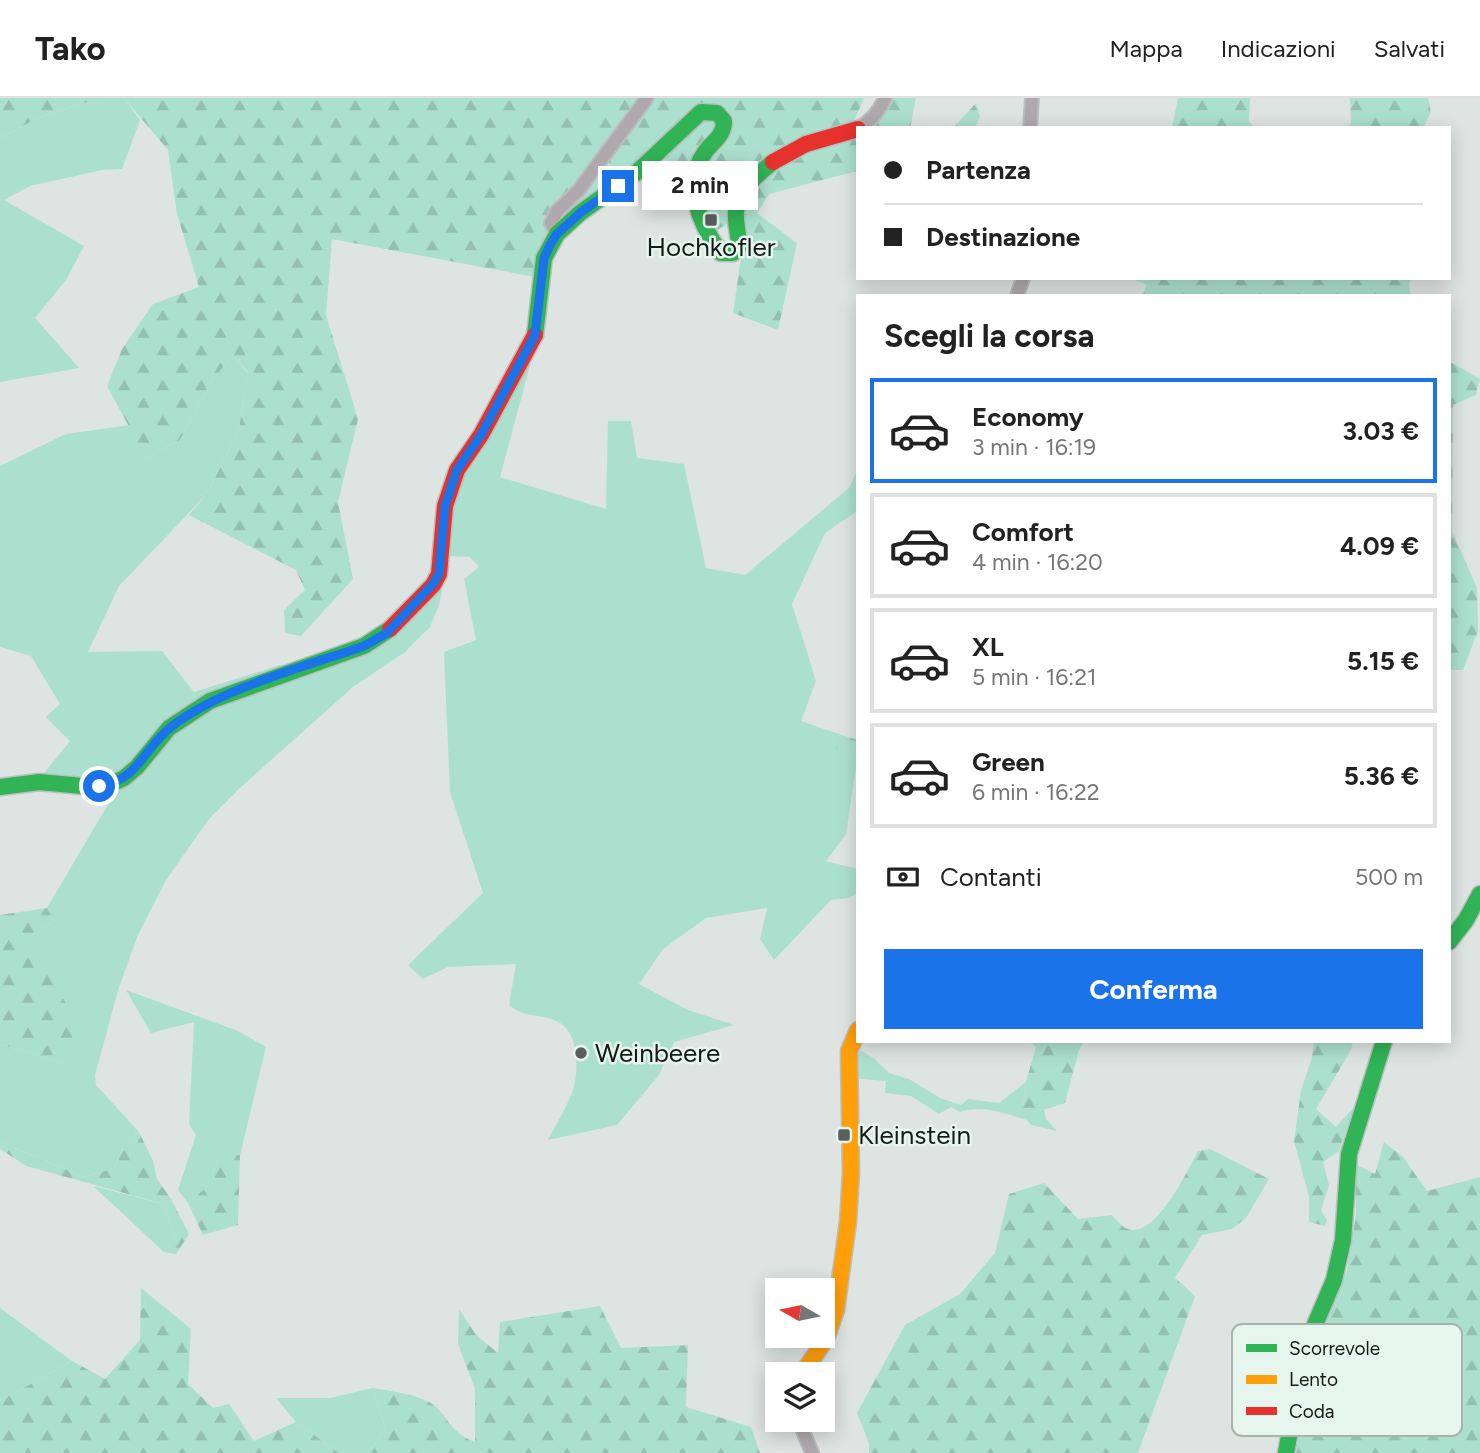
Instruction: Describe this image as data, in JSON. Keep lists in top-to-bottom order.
{
  "places": {
    "transit": ["Hochkofler", "Kleinstein"],
    "other": ["Weinbeere"]
  },
  "legend": ["Scorrevole", "Lento", "Coda"],
  "north": "left",
  "page": {
    "header": "Tako",
    "nav": ["Mappa", "Indicazioni", "Salvati"],
    "banner": ["Partenza", "Destinazione"],
    "bubble": "2 min",
    "heading": "Scegli la corsa",
    "list": [
      {
        "name": "Economy",
        "note": "3 min · 16:19",
        "value": "3.03 €"
      },
      {
        "name": "Comfort",
        "note": "4 min · 16:20",
        "value": "4.09 €"
      },
      {
        "name": "XL",
        "note": "5 min · 16:21",
        "value": "5.15 €"
      },
      {
        "name": "Green",
        "note": "6 min · 16:22",
        "value": "5.36 €"
      }
    ],
    "pay": ["Contanti", "500 m"],
    "buttons": "Conferma"
  }
}
